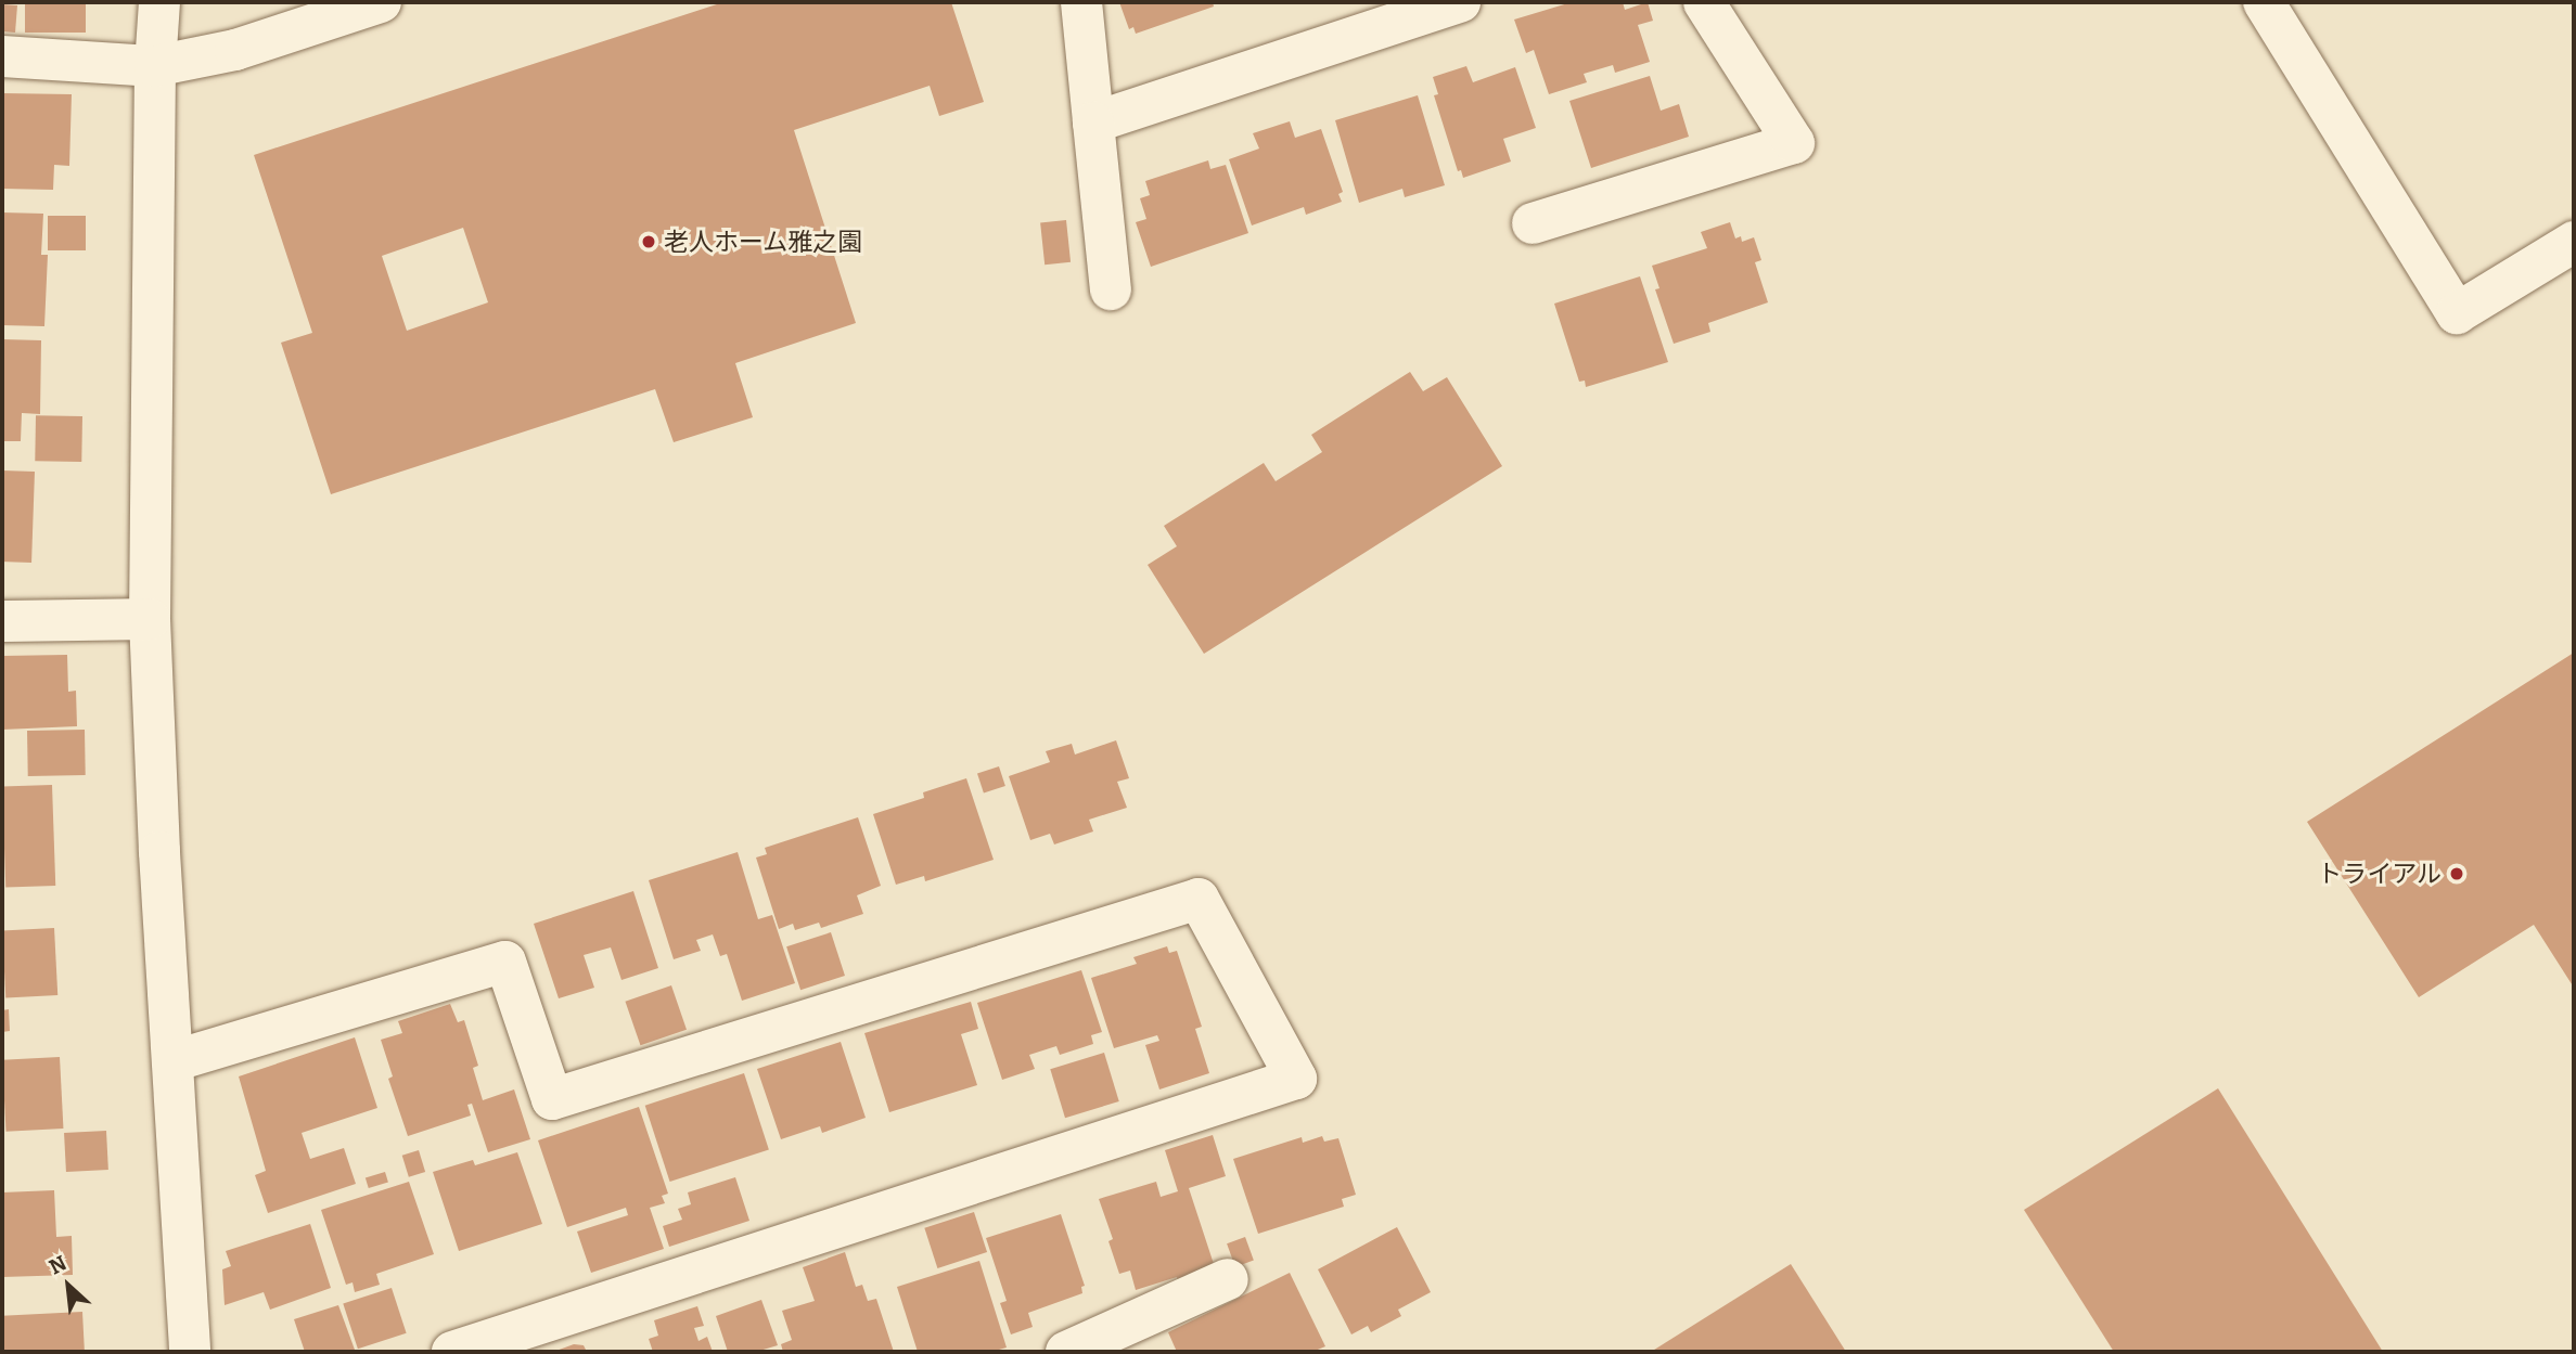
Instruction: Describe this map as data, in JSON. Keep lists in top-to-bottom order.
{
  "places": ["老人ホーム雅之園", "トライアル"],
  "north": "top left"
}
